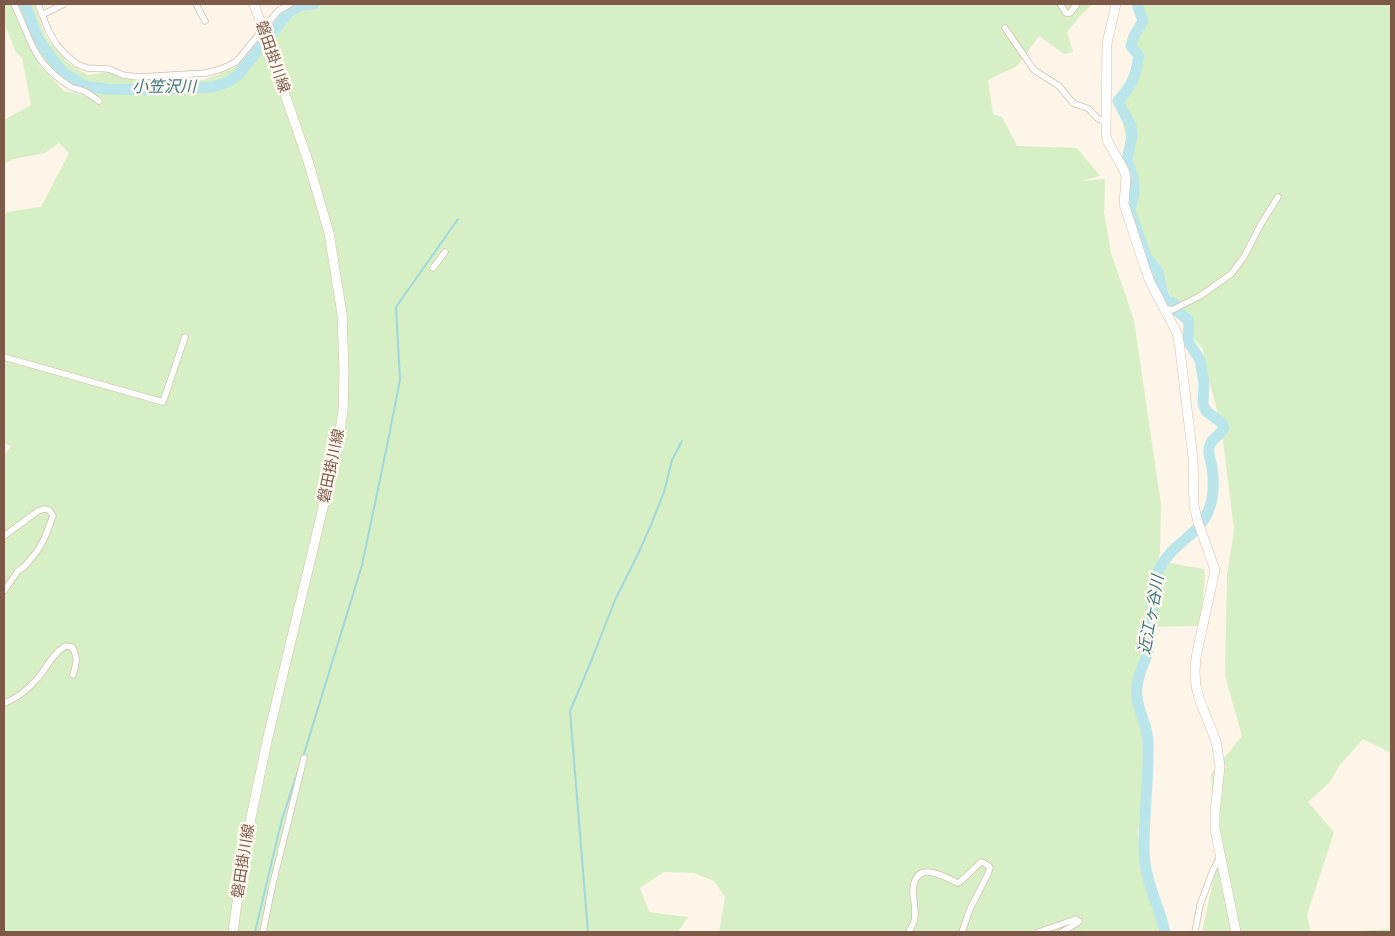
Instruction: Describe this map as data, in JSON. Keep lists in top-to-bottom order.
{
  "streets": {
    "main road": ["磐田掛川線"]
  },
  "water": ["小笠沢川", "近江ヶ谷川"]
}
